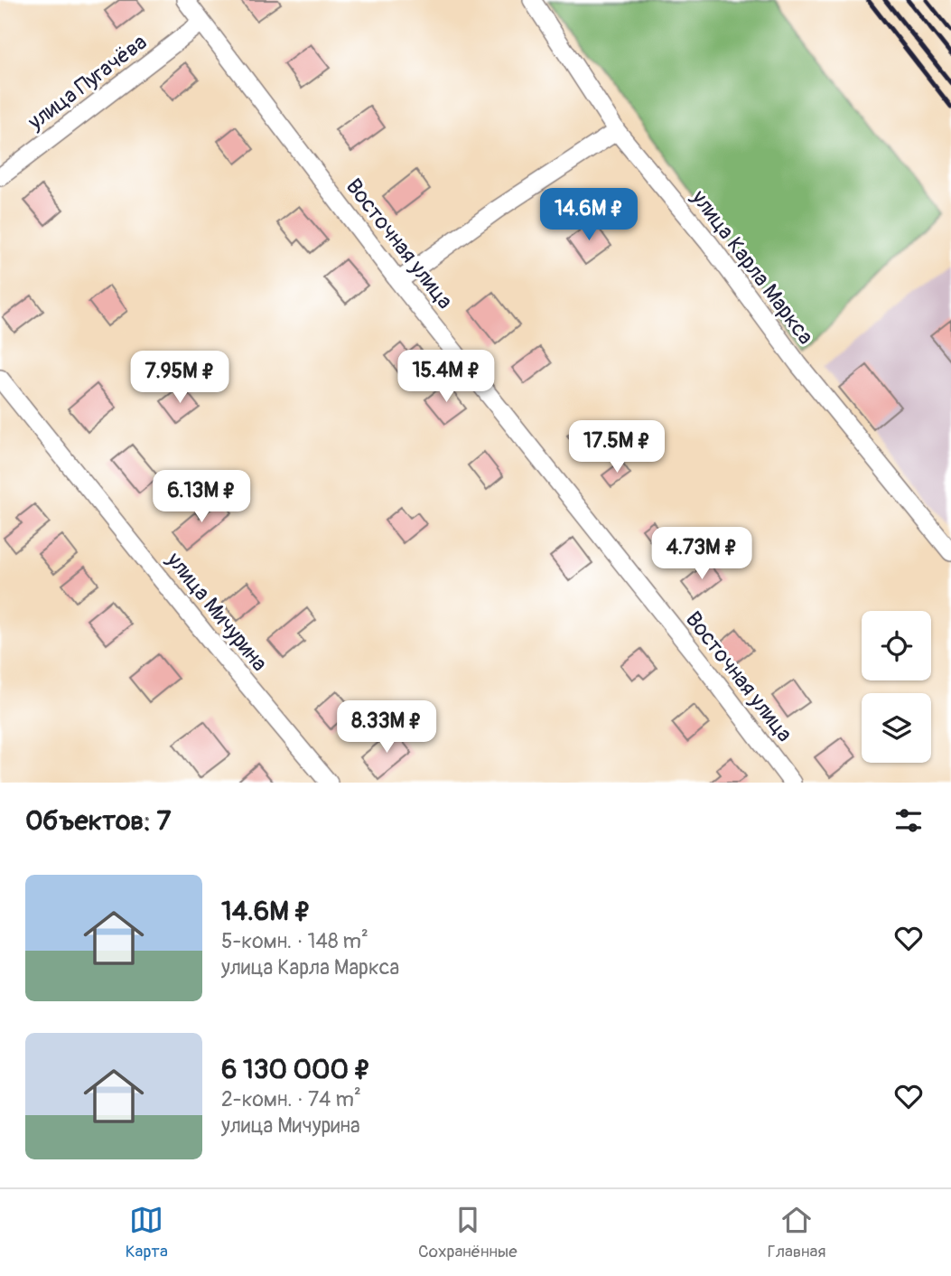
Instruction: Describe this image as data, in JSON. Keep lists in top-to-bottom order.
{
  "streets": {
    "street": [
      "улица Пугачёва",
      "Восточная улица",
      "улица Карла Маркса",
      "улица Мичурина"
    ]
  },
  "crossings": [
    ["улица Пугачёва", "Восточная улица"]
  ],
  "page": {
    "price": [
      "14.6M ₽",
      "15.4M ₽",
      "7.95M ₽",
      "17.5M ₽",
      "6.13M ₽",
      "4.73M ₽",
      "8.33M ₽"
    ],
    "heading": "Объектов: 7",
    "list": [
      {
        "name": "14.6M ₽",
        "note": "5-комн. · 148 m² · улица Карла Маркса"
      },
      {
        "name": "6 130 000 ₽",
        "note": "2-комн. · 74 m² · улица Мичурина"
      }
    ],
    "tabs": ["Карта", "Сохранённые", "Главная"]
  }
}
